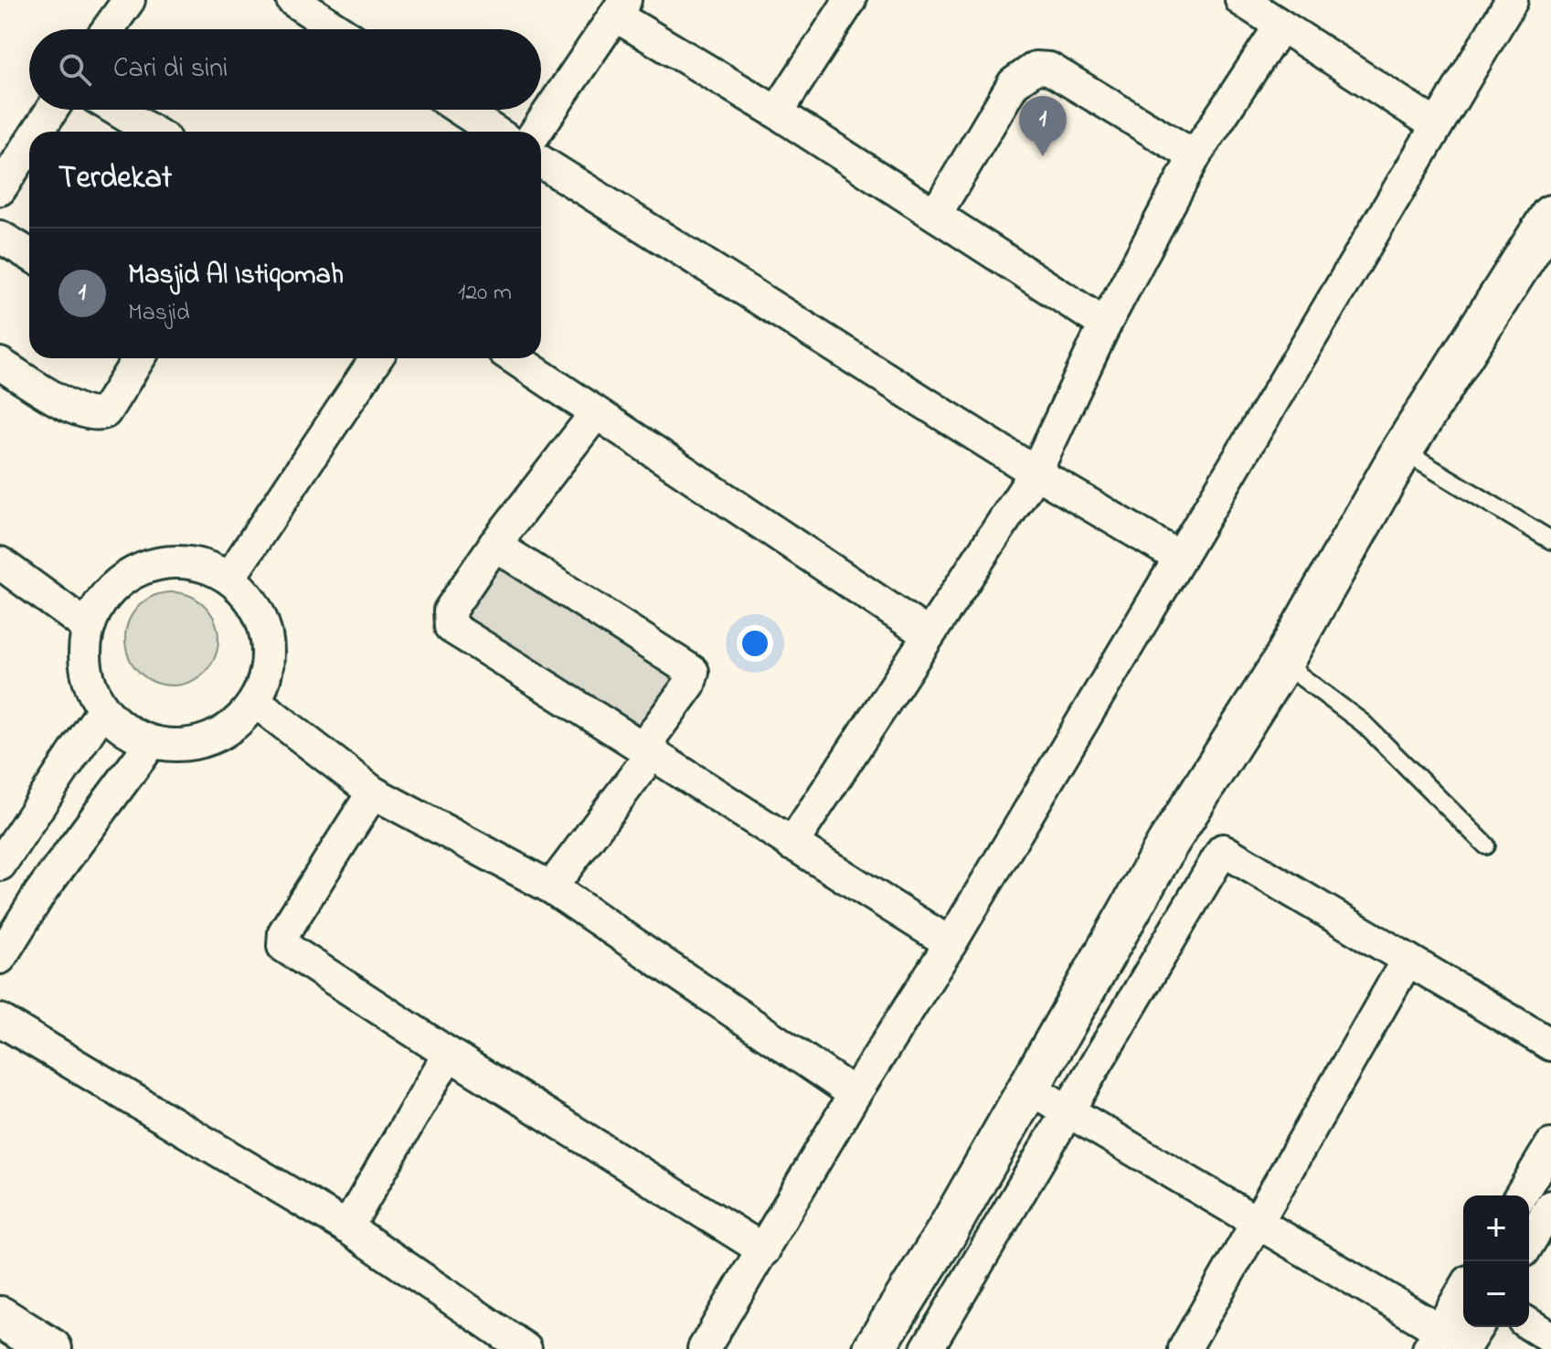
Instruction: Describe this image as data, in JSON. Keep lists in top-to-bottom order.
{
  "page": {
    "search": "Cari di sini",
    "pins": "1",
    "heading": "Terdekat",
    "list": [
      {
        "mark": "1",
        "name": "Masjid Al Istiqomah",
        "note": "Masjid",
        "value": "120 m"
      }
    ],
    "map_buttons": ["+", "−"]
  }
}
